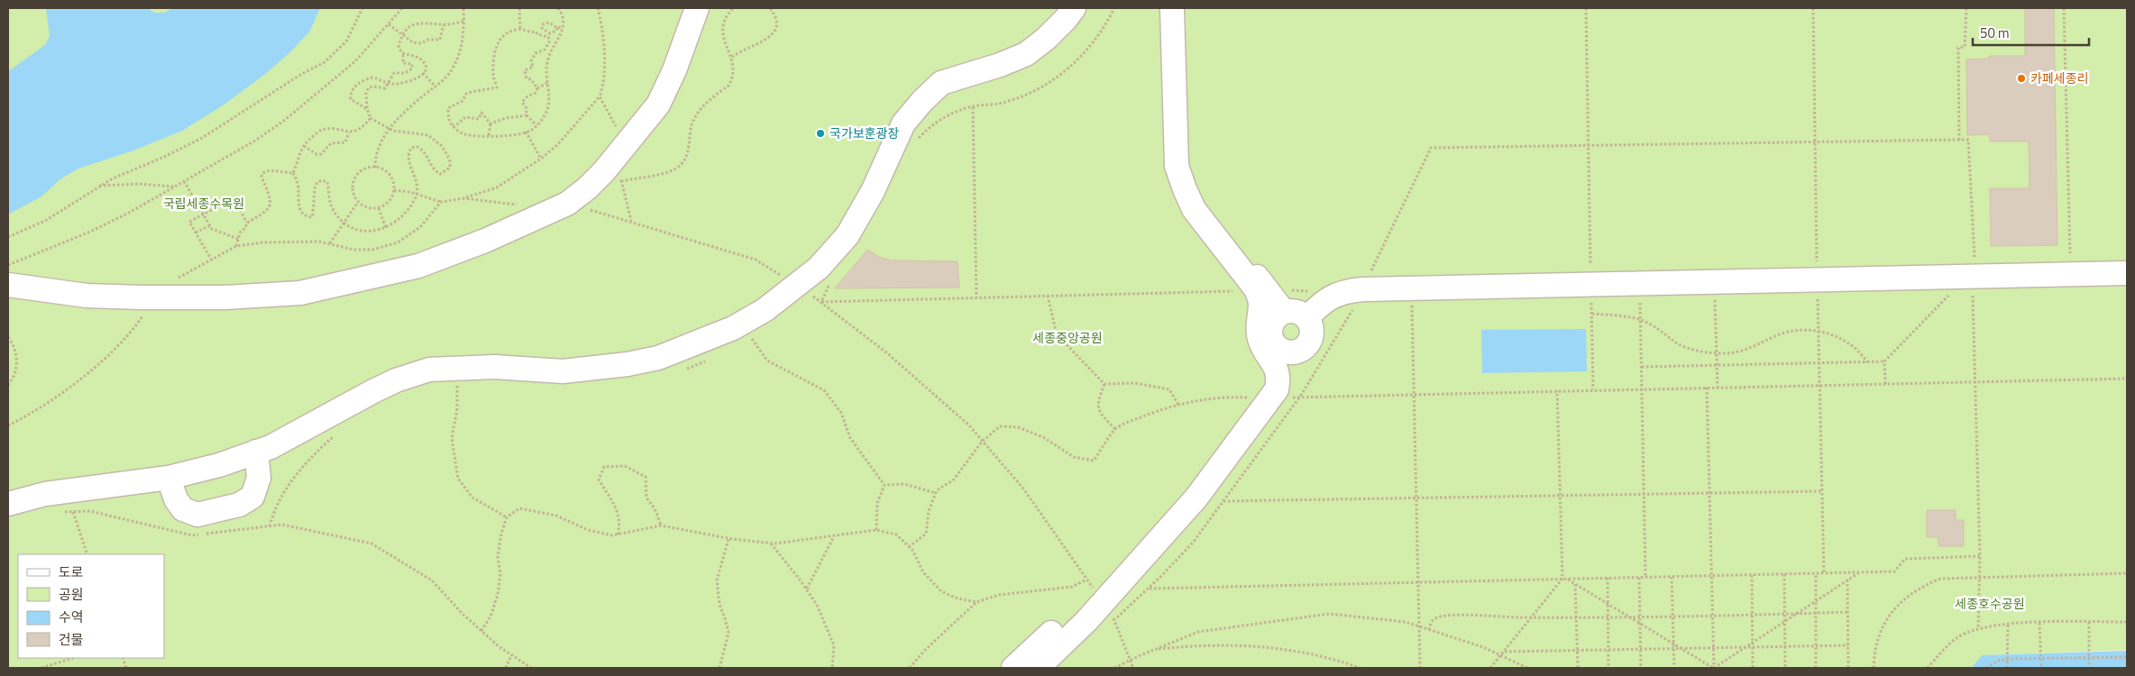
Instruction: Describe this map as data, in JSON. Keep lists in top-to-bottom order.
{
  "parks": ["국립세종수목원", "세종중앙공원", "세종호수공원"],
  "places": ["카페세종리", "국가보훈광장"],
  "legend": [
    "도로",
    "공원",
    "수역",
    "건물"
  ],
  "scale_bar": "50 m"
}
